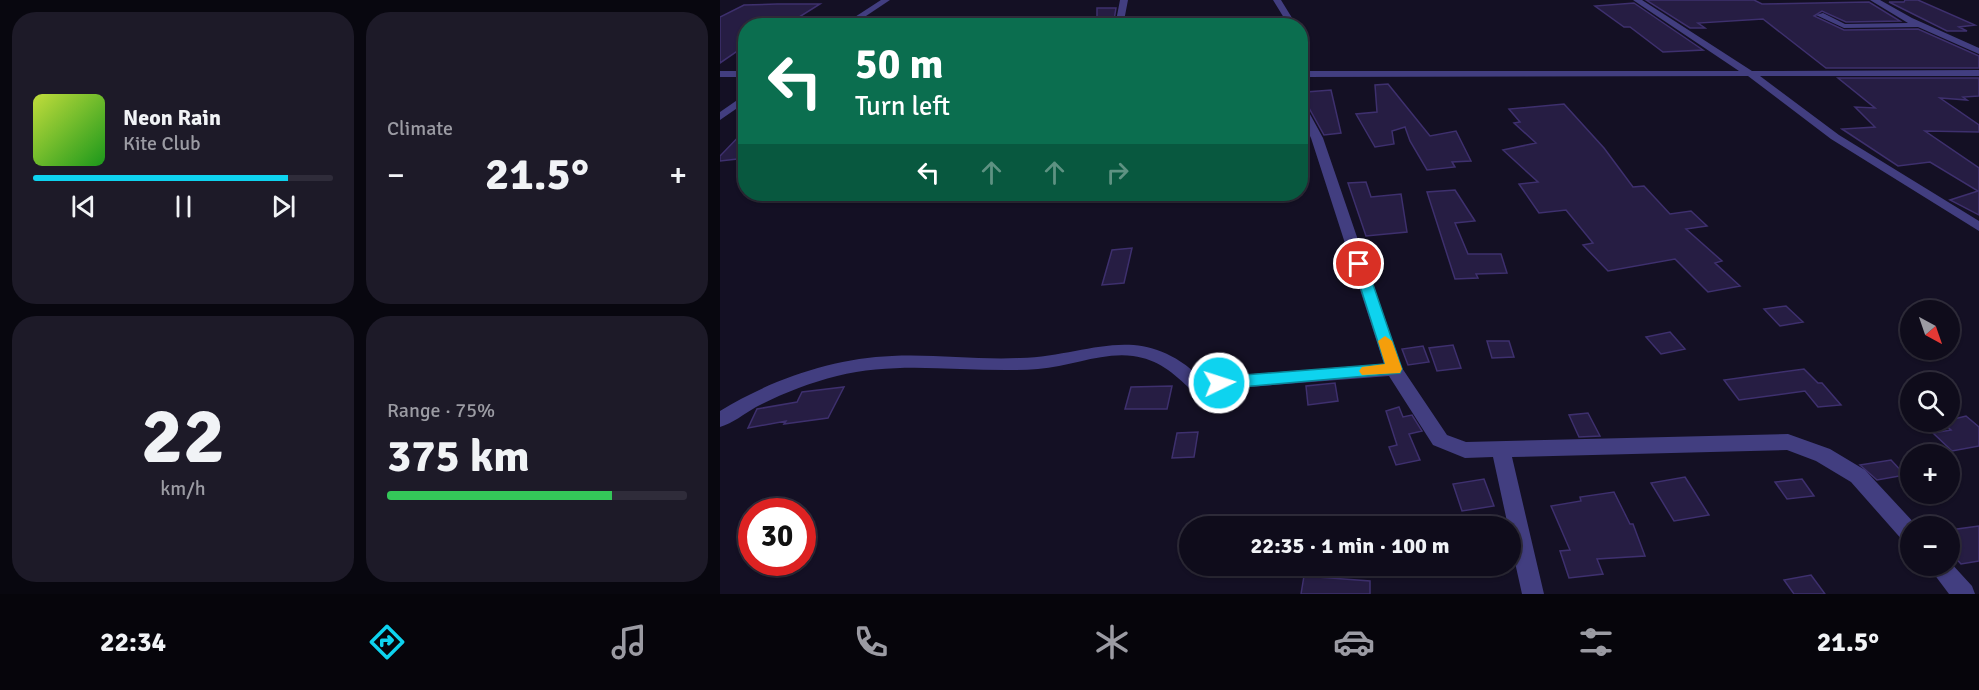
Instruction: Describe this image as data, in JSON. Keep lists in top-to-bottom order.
{
  "north": "bottom right",
  "page": {
    "tile": [
      "Climate",
      ["22", "km/h"],
      ["Range · 75%", "375 km"]
    ],
    "turn": ["50 m", "Turn left"],
    "song": ["Neon Rain", "Kite Club"],
    "heat": ["−", "21.5°", "+"],
    "map_buttons": ["+", "−"],
    "limit": "30",
    "trip": "22:35 · 1 min · 100 m",
    "tabs": ["22:34", "21.5°"]
  }
}
